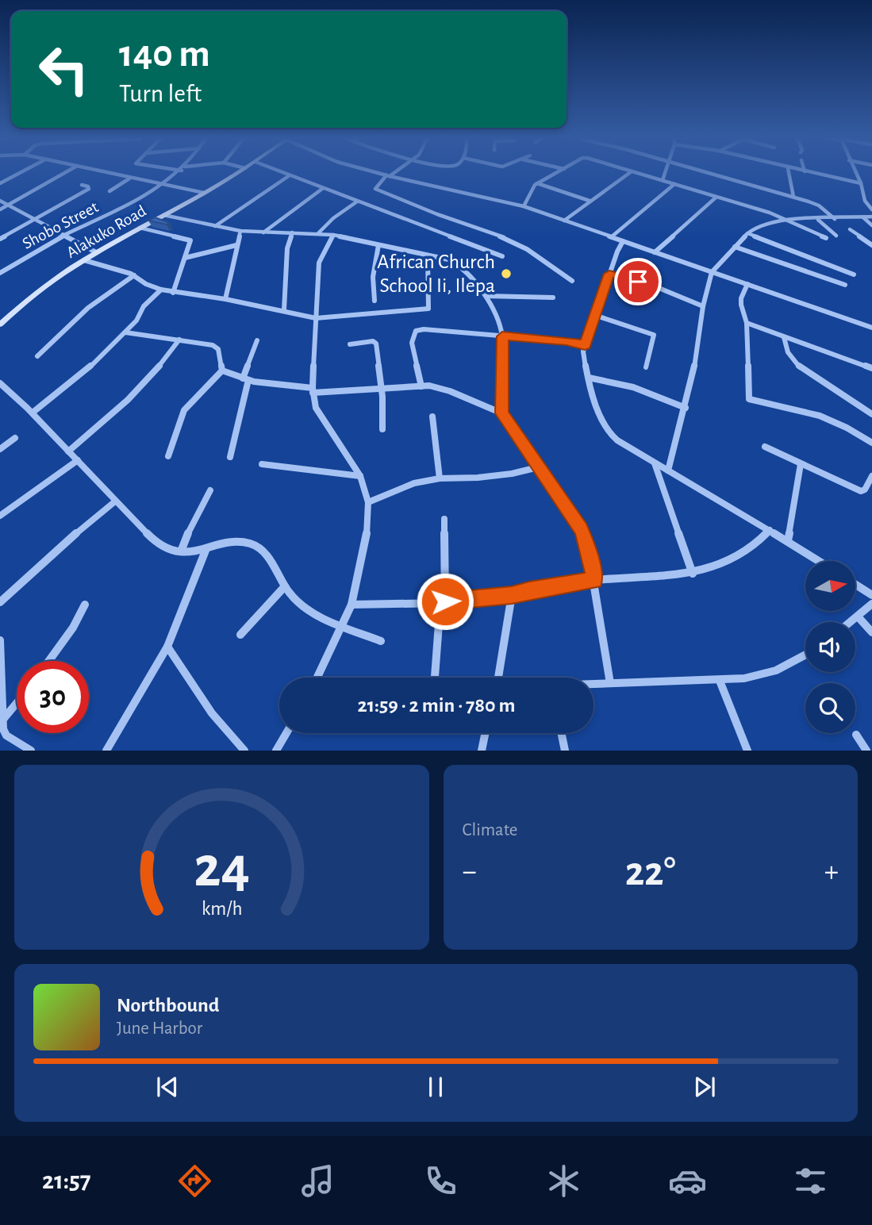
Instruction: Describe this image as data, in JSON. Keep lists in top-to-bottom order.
{
  "streets": {
    "main road": ["Alakuko Road"],
    "street": ["Shobo Street"]
  },
  "places": ["African Church School Ii, Ilepa"],
  "north": "right",
  "page": {
    "turn": ["140 m", "Turn left"],
    "limit": "30",
    "trip": "21:59 · 2 min · 780 m",
    "tile": "Climate",
    "heat": ["−", "22°", "+"],
    "song": ["Northbound", "June Harbor"],
    "tabs": "21:57",
    "gauge": ["24", "km/h"]
  }
}
